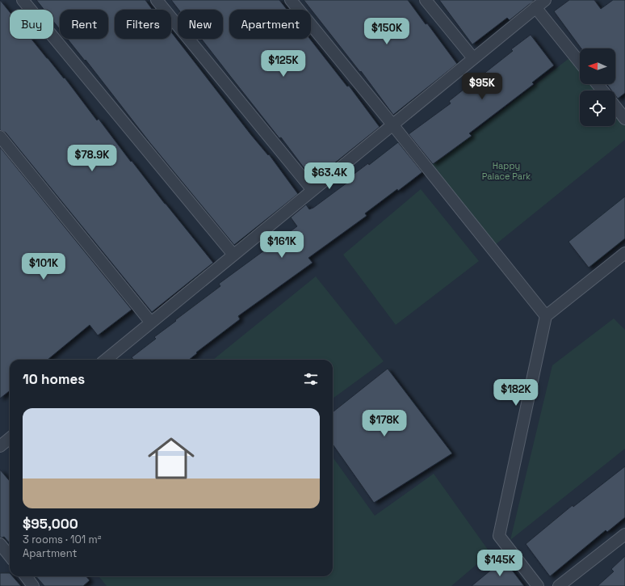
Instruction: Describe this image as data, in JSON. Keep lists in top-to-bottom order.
{
  "parks": ["Happy Palace Park"],
  "north": "left",
  "page": {
    "chip": [
      "Buy",
      "Rent",
      "Filters",
      "New",
      "Apartment"
    ],
    "price": [
      "$150K",
      "$125K",
      "$95K",
      "$78.9K",
      "$63.4K",
      "$161K",
      "$101K",
      "$182K",
      "$178K",
      "$145K"
    ],
    "heading": "10 homes",
    "list": [
      {
        "name": "$95,000",
        "note": "3 rooms · 101 m² · Apartment"
      }
    ]
  }
}
